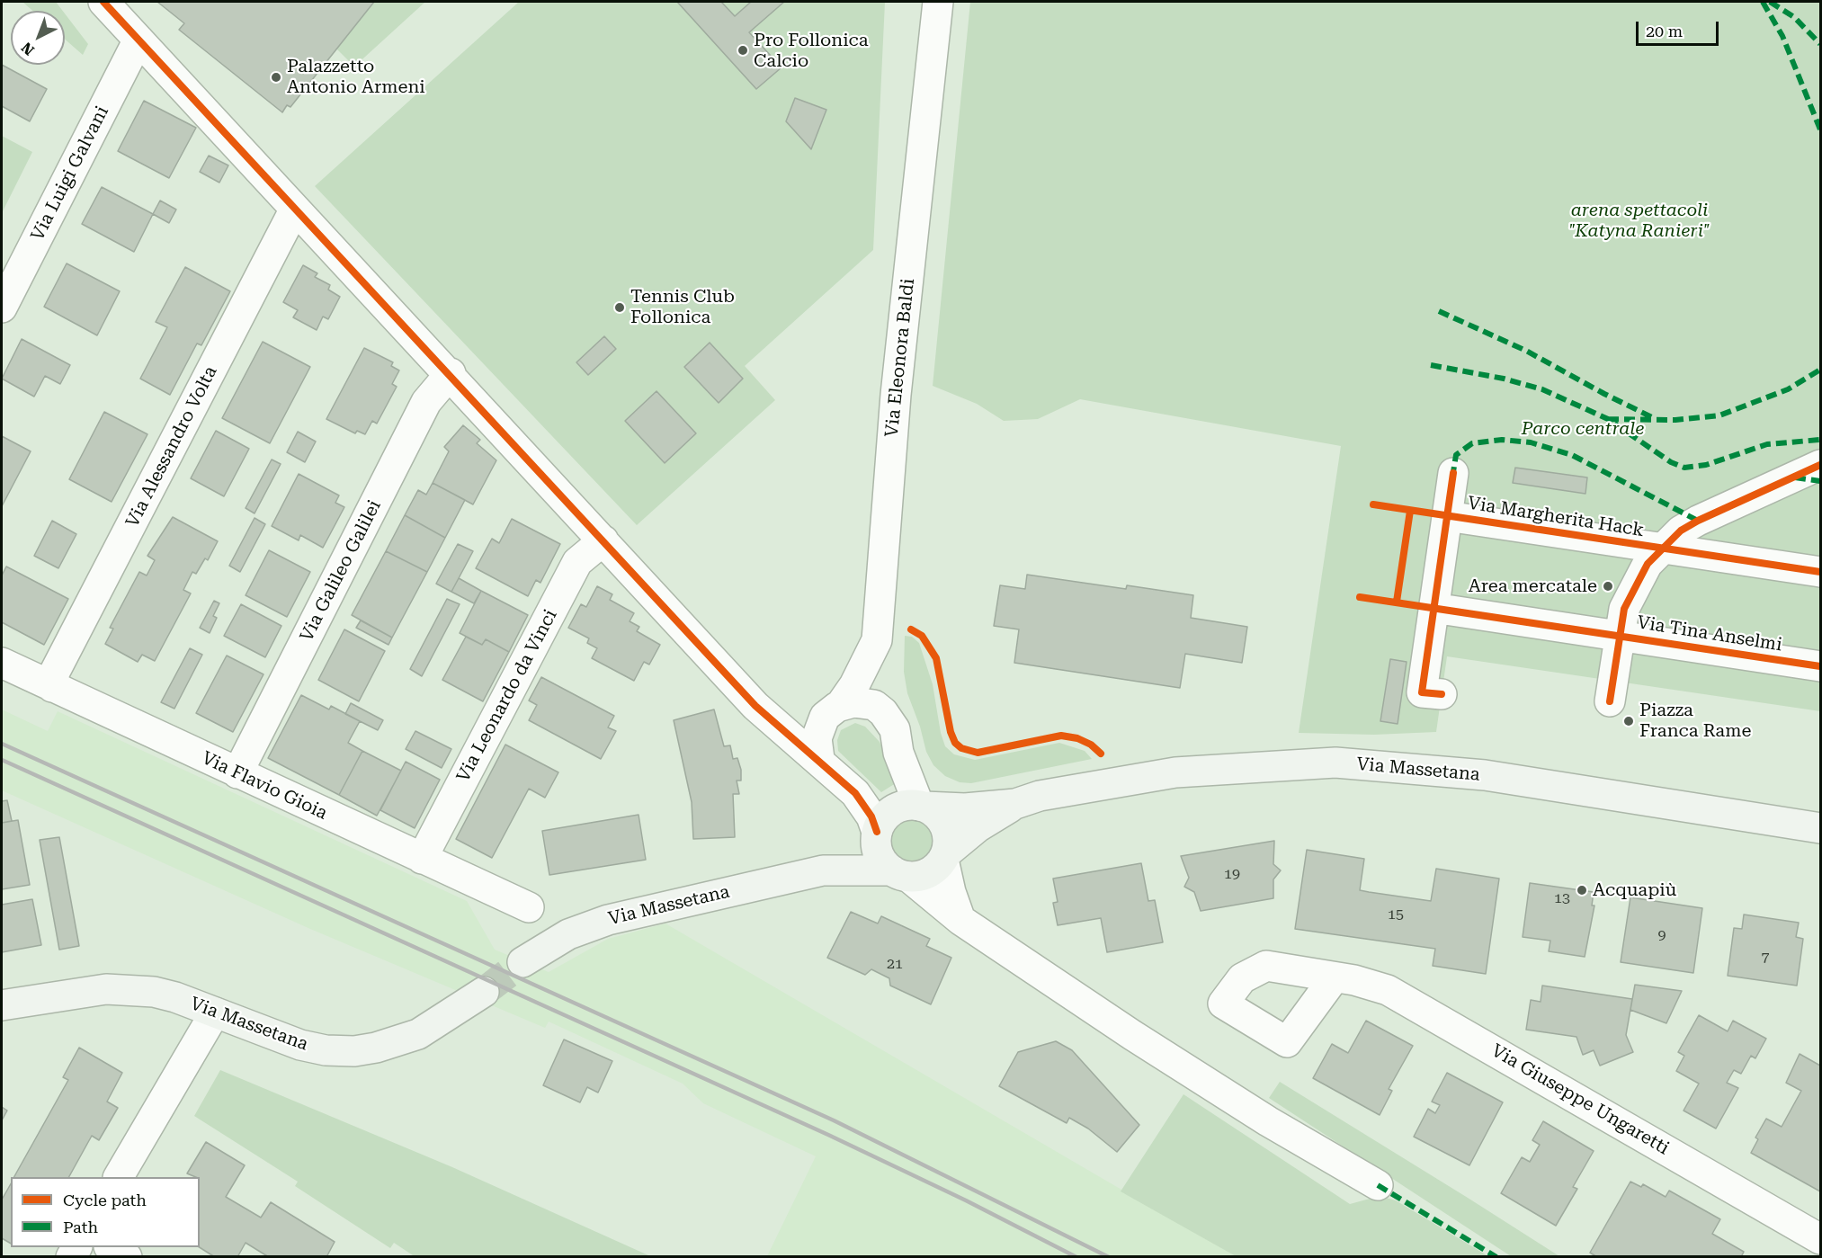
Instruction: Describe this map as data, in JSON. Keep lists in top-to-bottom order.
{
  "streets": {
    "main road": ["Via Massetana"],
    "street": [
      "Via Luigi Galvani",
      "Via Eleonora Baldi",
      "Via Alessandro Volta",
      "Via Margherita Hack",
      "Via Galileo Galilei",
      "Via Tina Anselmi",
      "Via Leonardo da Vinci",
      "Via Flavio Gioia",
      "Via Giuseppe Ungaretti"
    ]
  },
  "crossings": [
    ["Via Alessandro Volta", "Via Flavio Gioia"],
    ["Via Galileo Galilei", "Via Flavio Gioia"],
    ["Via Leonardo da Vinci", "Via Flavio Gioia"]
  ],
  "parks": ["arena spettacoli \"Katyna Ranieri\"", "Parco centrale"],
  "places": [
    "Pro Follonica Calcio",
    "Palazzetto Antonio Armeni",
    "Tennis Club Follonica",
    "Area mercatale",
    "Piazza Franca Rame",
    "Acquapiù"
  ],
  "house_numbers": [
    "19",
    "13",
    "15",
    "9",
    "7",
    "21"
  ],
  "legend": ["Cycle path", "Path"],
  "scale_bar": "20 m",
  "north": "bottom left"
}
